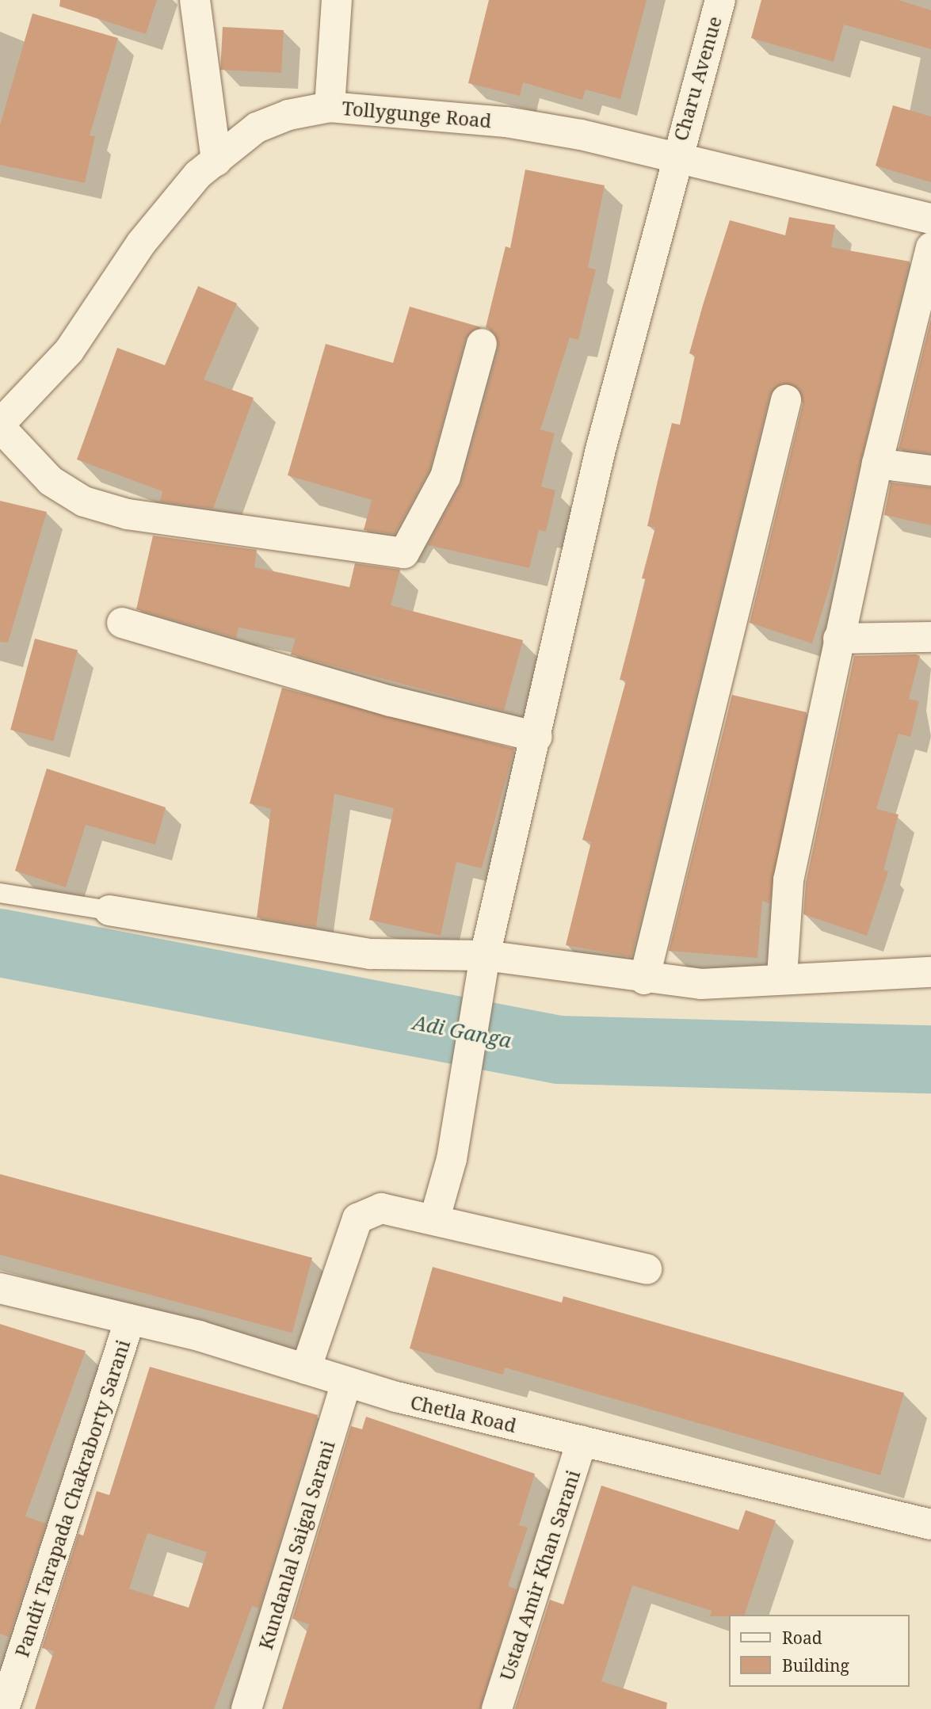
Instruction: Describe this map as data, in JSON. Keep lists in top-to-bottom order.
{
  "streets": {
    "street": [
      "Charu Avenue",
      "Tollygunge Road",
      "Chetla Road",
      "Pandit Tarapada Chakraborty Sarani",
      "Kundanlal Saigal Sarani",
      "Ustad Amir Khan Sarani"
    ]
  },
  "crossings": [
    ["Charu Avenue", "Tollygunge Road"],
    ["Chetla Road", "Pandit Tarapada Chakraborty Sarani"],
    ["Chetla Road", "Kundanlal Saigal Sarani"],
    ["Chetla Road", "Ustad Amir Khan Sarani"]
  ],
  "water": ["Adi Ganga"],
  "legend": ["Road", "Building"]
}
